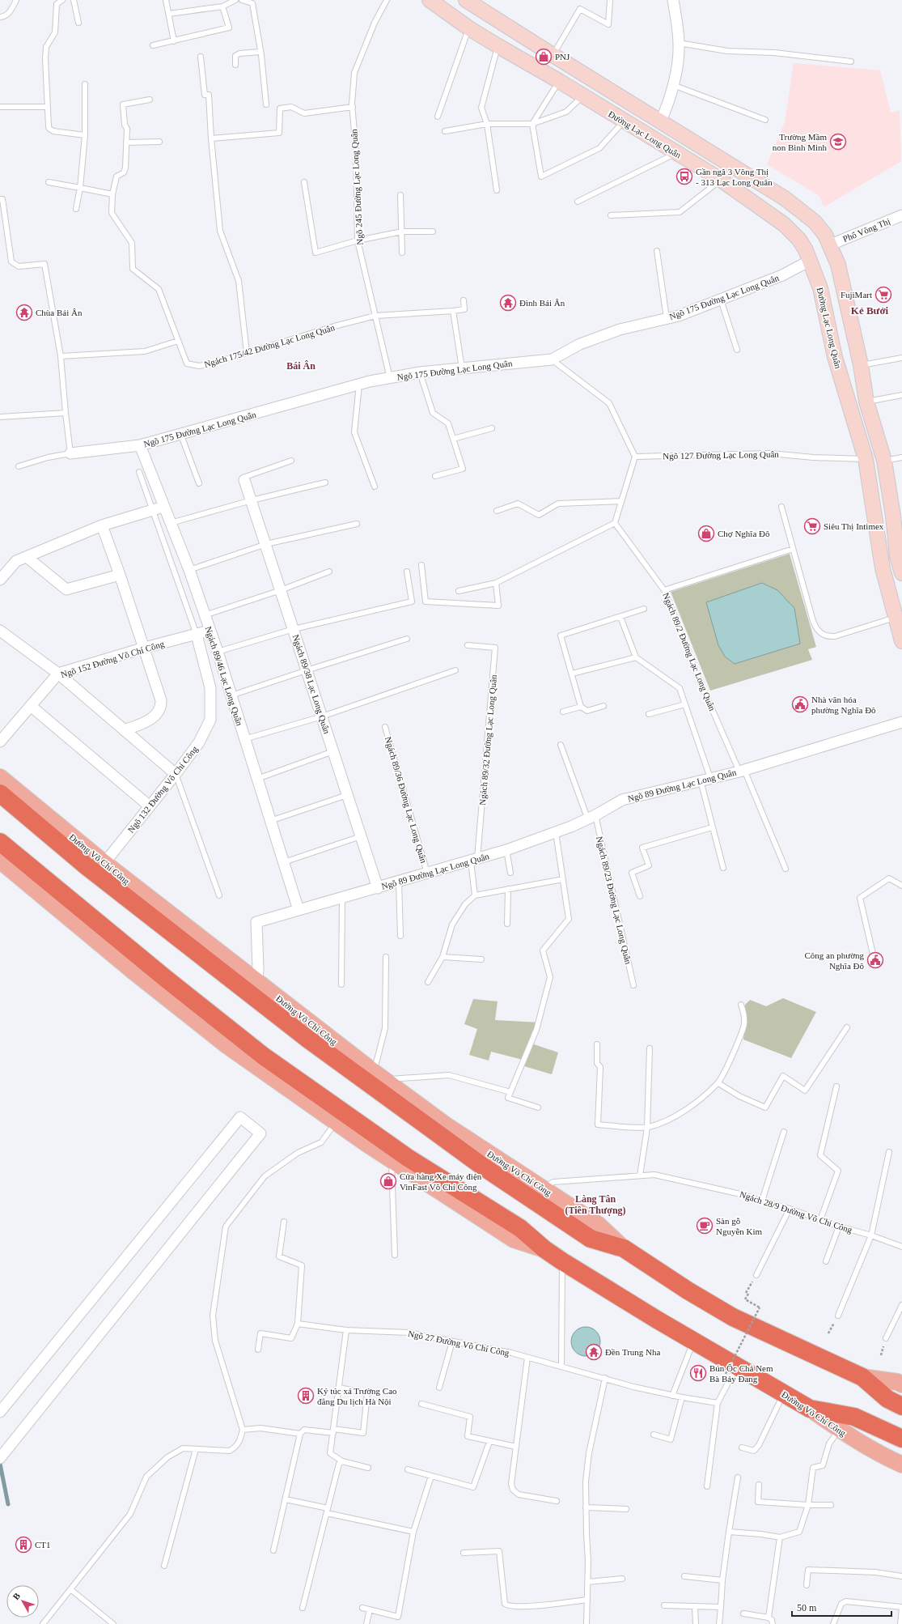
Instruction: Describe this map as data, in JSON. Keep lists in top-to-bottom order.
{
  "streets": {
    "highway": ["Đường Võ Chí Công"],
    "main road": ["Đường Lạc Long Quân"],
    "street": [
      "Phố Võng Thị",
      "Ngõ 175 Đường Lạc Long Quân",
      "Ngõ 152 Đường Võ Chí Công",
      "Ngách 89/46 Lạc Long Quân",
      "Ngách 89/38 Lạc Long Quân",
      "Ngõ 89 Đường Lạc Long Quân",
      "Ngõ 132 Đường Võ Chí Công"
    ],
    "lane": [
      "Ngõ 245 Đường Lạc Long Quân",
      "Ngách 175/42 Đường Lạc Long Quân",
      "Ngõ 127 Đường Lạc Long Quân",
      "Ngách 89/2 Đường Lạc Long Quân",
      "Ngách 89/32 Đường Lạc Long Quân",
      "Ngách 89/36 Đường Lạc Long Quân",
      "Ngách 89/23 Đường Lạc Long Quân",
      "Ngách 28/9 Đường Võ Chí Công",
      "Ngõ 27 Đường Võ Chí Công"
    ]
  },
  "crossings": [
    ["Đường Lạc Long Quân", "Ngõ 175 Đường Lạc Long Quân"],
    ["Đường Lạc Long Quân", "Ngõ 127 Đường Lạc Long Quân"],
    ["Ngõ 245 Đường Lạc Long Quân", "Ngõ 175 Đường Lạc Long Quân"],
    ["Ngõ 245 Đường Lạc Long Quân", "Ngách 175/42 Đường Lạc Long Quân"],
    ["Ngõ 175 Đường Lạc Long Quân", "Ngách 89/46 Lạc Long Quân"],
    ["Ngách 89/2 Đường Lạc Long Quân", "Ngõ 89 Đường Lạc Long Quân"],
    ["Ngõ 152 Đường Võ Chí Công", "Ngách 89/46 Lạc Long Quân"],
    ["Ngõ 152 Đường Võ Chí Công", "Ngõ 132 Đường Võ Chí Công"],
    ["Ngách 89/46 Lạc Long Quân", "Ngõ 89 Đường Lạc Long Quân"],
    ["Ngách 89/38 Lạc Long Quân", "Ngõ 89 Đường Lạc Long Quân"],
    ["Ngách 89/32 Đường Lạc Long Quân", "Ngõ 89 Đường Lạc Long Quân"],
    ["Ngõ 89 Đường Lạc Long Quân", "Ngách 89/36 Đường Lạc Long Quân"],
    ["Ngõ 89 Đường Lạc Long Quân", "Đường Võ Chí Công"],
    ["Ngõ 89 Đường Lạc Long Quân", "Ngách 89/23 Đường Lạc Long Quân"],
    ["Ngõ 132 Đường Võ Chí Công", "Đường Võ Chí Công"],
    ["Đường Võ Chí Công", "Ngách 28/9 Đường Võ Chí Công"]
  ],
  "districts": ["Kẻ Bưởi", "Bái Ân", "Làng Tân (Tiên Thượng)"],
  "places": {
    "shop": ["PNJ", "Chợ Nghĩa Đô", "Cửa hàng Xe máy điện VinFast Võ Chí Công"],
    "school or university": ["Trường Mầm non Bình Minh"],
    "bus stop": ["Gần ngã 3 Võng Thị - 313 Lạc Long Quân"],
    "supermarket": ["FujiMart", "Siêu Thị Intimex"],
    "temple": ["Đình Bái Ân", "Chùa Bái Ân", "Đền Trung Nha"],
    "public building": ["Nhà văn hóa phường Nghĩa Đô", "Công an phường Nghĩa Đô"],
    "cafe": ["Sàn gỗ Nguyễn Kim"],
    "restaurant": ["Bún Ốc Chả Nem Bà Bảy Đang"],
    "building": ["Ký túc xá Trường Cao đẳng Du lịch Hà Nội", "CT1"]
  },
  "scale_bar": "50 m",
  "north": "top left"
}
